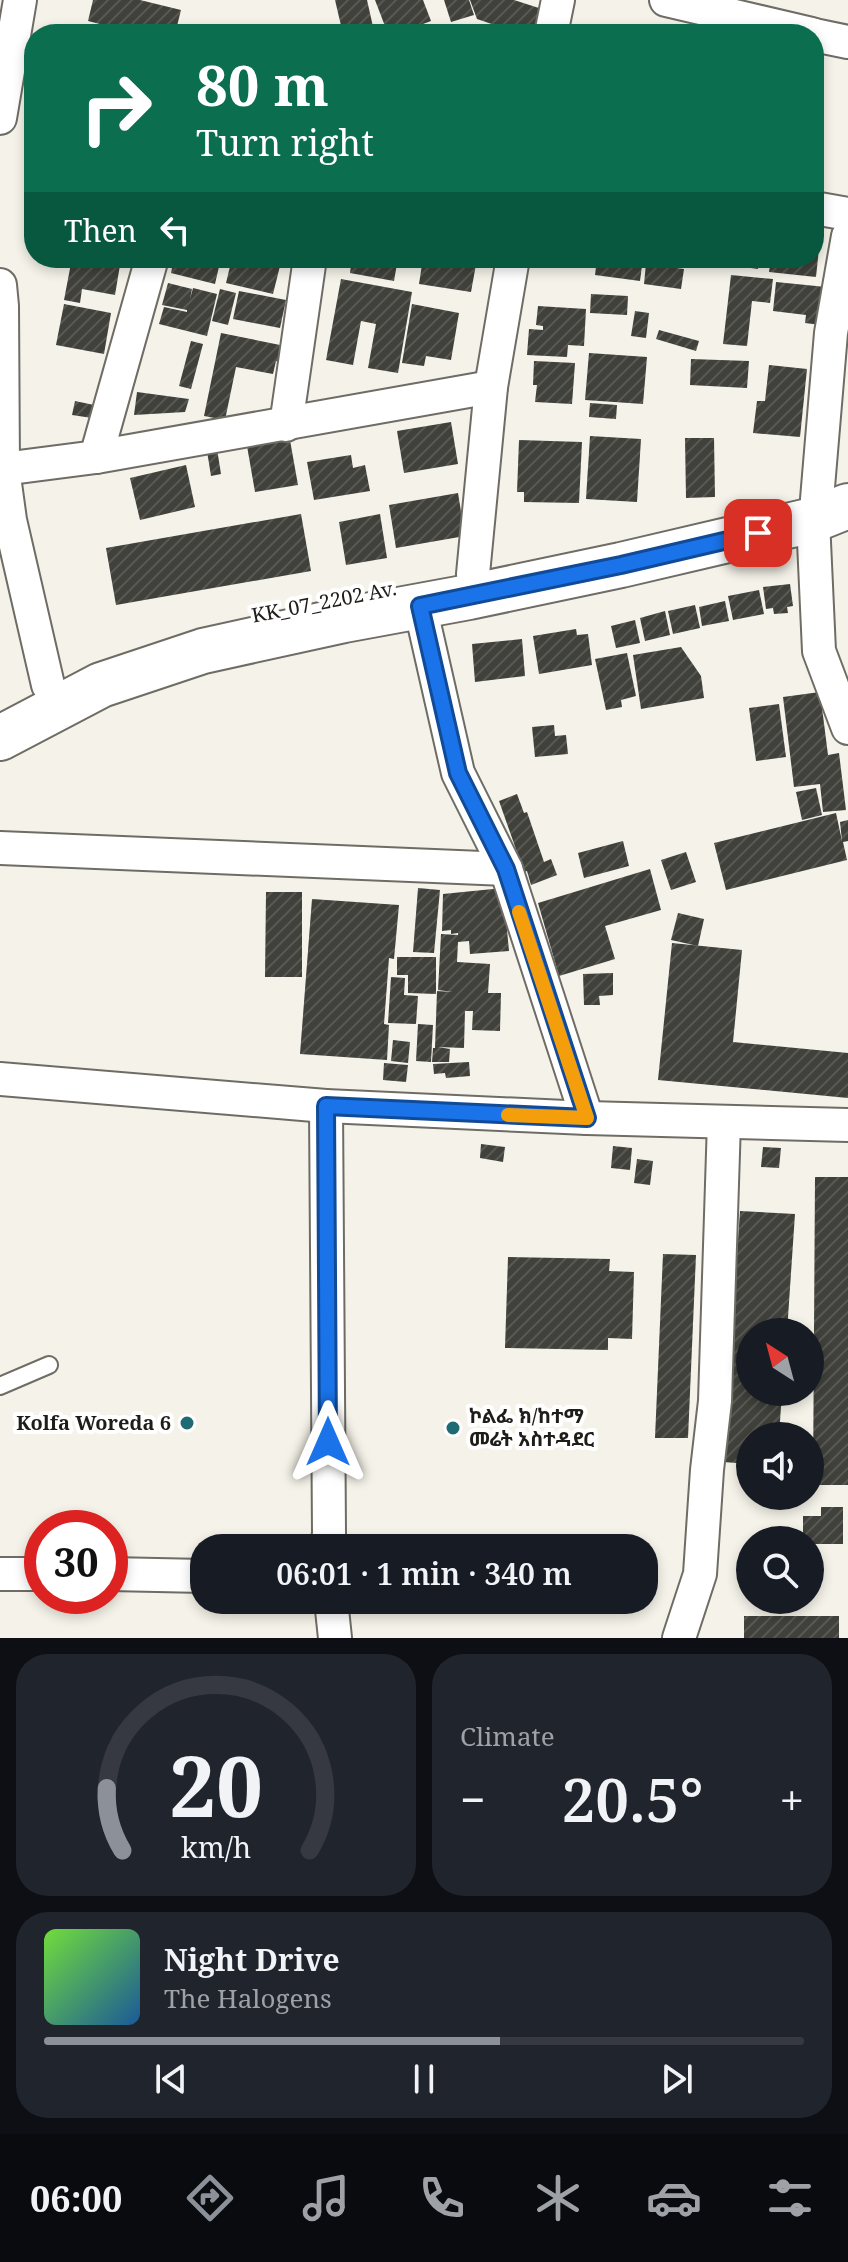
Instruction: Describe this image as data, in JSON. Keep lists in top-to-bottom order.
{
  "streets": {
    "main road": ["KK_07_2202 Av."]
  },
  "places": ["Kolfa Woreda 6", "ኮልፌ ክ/ከተማ መሬት አስተዳደር"],
  "north": "top left",
  "page": {
    "turn": ["80 m", "Turn right"],
    "then": "Then",
    "limit": "30",
    "trip": "06:01 · 1 min · 340 m",
    "tile": "Climate",
    "heat": ["−", "20.5°", "+"],
    "song": ["Night Drive", "The Halogens"],
    "tabs": "06:00",
    "gauge": ["20", "km/h"]
  }
}
